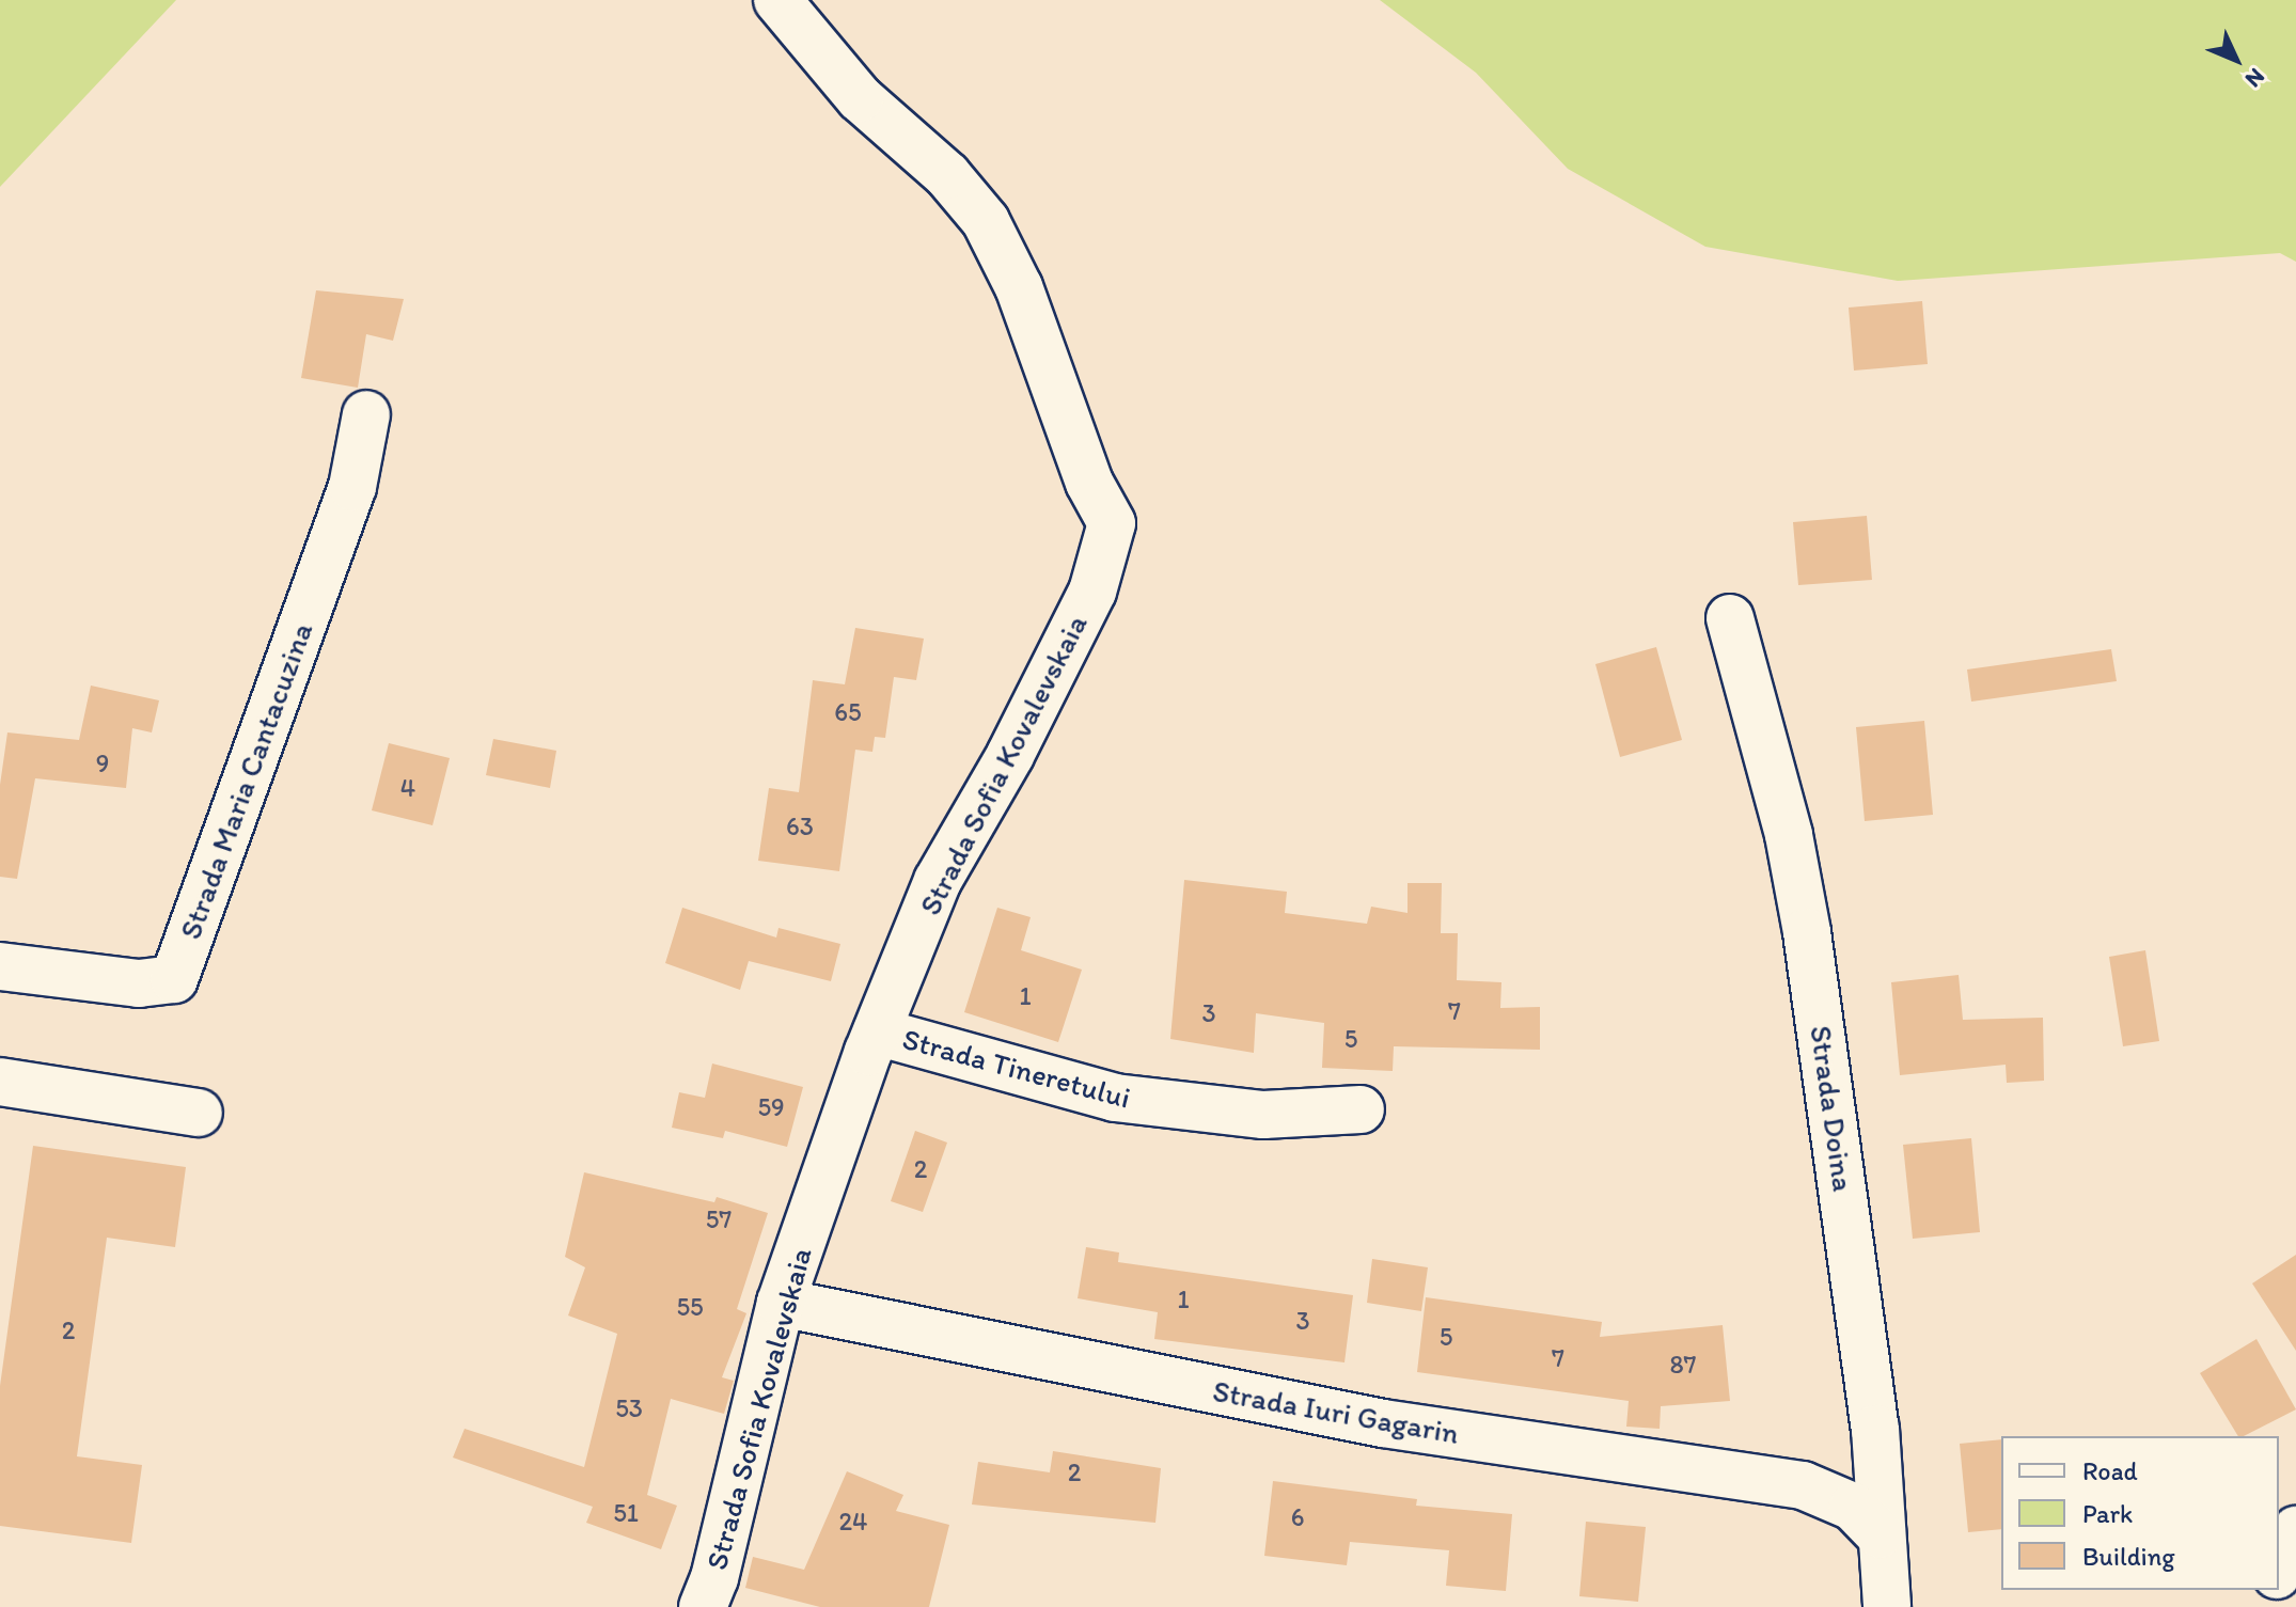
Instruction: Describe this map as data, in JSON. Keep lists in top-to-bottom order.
{
  "streets": {
    "street": [
      "Strada Sofia Kovalevskaia",
      "Strada Maria Cantacuzina",
      "Strada Tineretului",
      "Strada Doina",
      "Strada Iuri Gagarin"
    ]
  },
  "crossings": [
    ["Strada Sofia Kovalevskaia", "Strada Tineretului"],
    ["Strada Sofia Kovalevskaia", "Strada Iuri Gagarin"],
    ["Strada Doina", "Strada Iuri Gagarin"]
  ],
  "house_numbers": [
    "65",
    "9",
    "4",
    "63",
    "1",
    "7",
    "3",
    "5",
    "59",
    "2",
    "57",
    "1",
    "55",
    "3",
    "2",
    "5",
    "7",
    "87",
    "53",
    "2",
    "51",
    "6",
    "24"
  ],
  "legend": ["Road", "Park", "Building"],
  "north": "bottom right"
}
